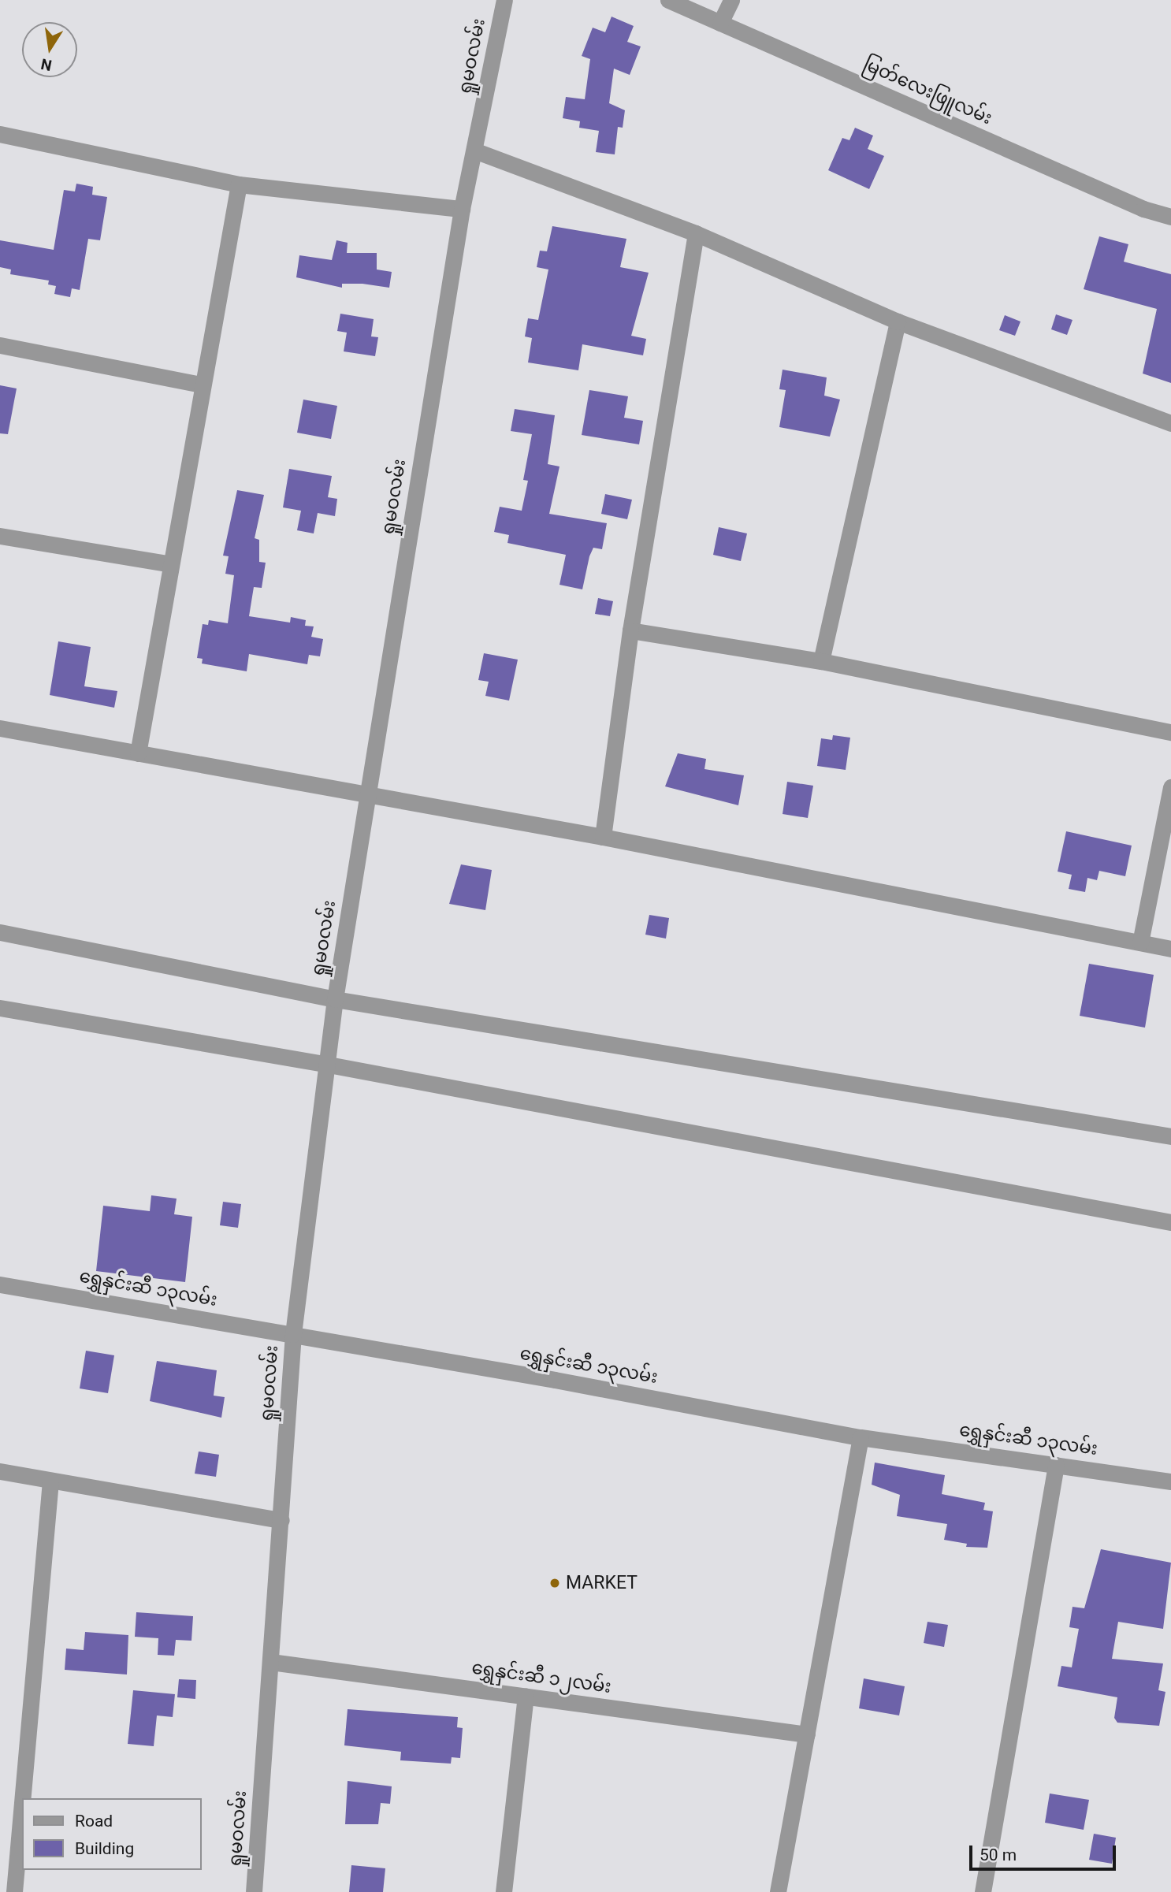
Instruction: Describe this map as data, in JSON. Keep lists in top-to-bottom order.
{
  "streets": {
    "street": [
      "ရှုမဝလမ်း",
      "မြတ်လေးဖြူလမ်း",
      "ရွှေနှင်းဆီ ၁၃လမ်း",
      "ရွှေနှင်းဆီ ၁၂လမ်း"
    ]
  },
  "crossings": [
    ["ရှုမဝလမ်း", "ရွှေနှင်းဆီ ၁၃လမ်း"],
    ["ရှုမဝလမ်း", "ရွှေနှင်းဆီ ၁၂လမ်း"]
  ],
  "places": ["MARKET"],
  "legend": ["Road", "Building"],
  "scale_bar": "50 m",
  "north": "bottom"
}
